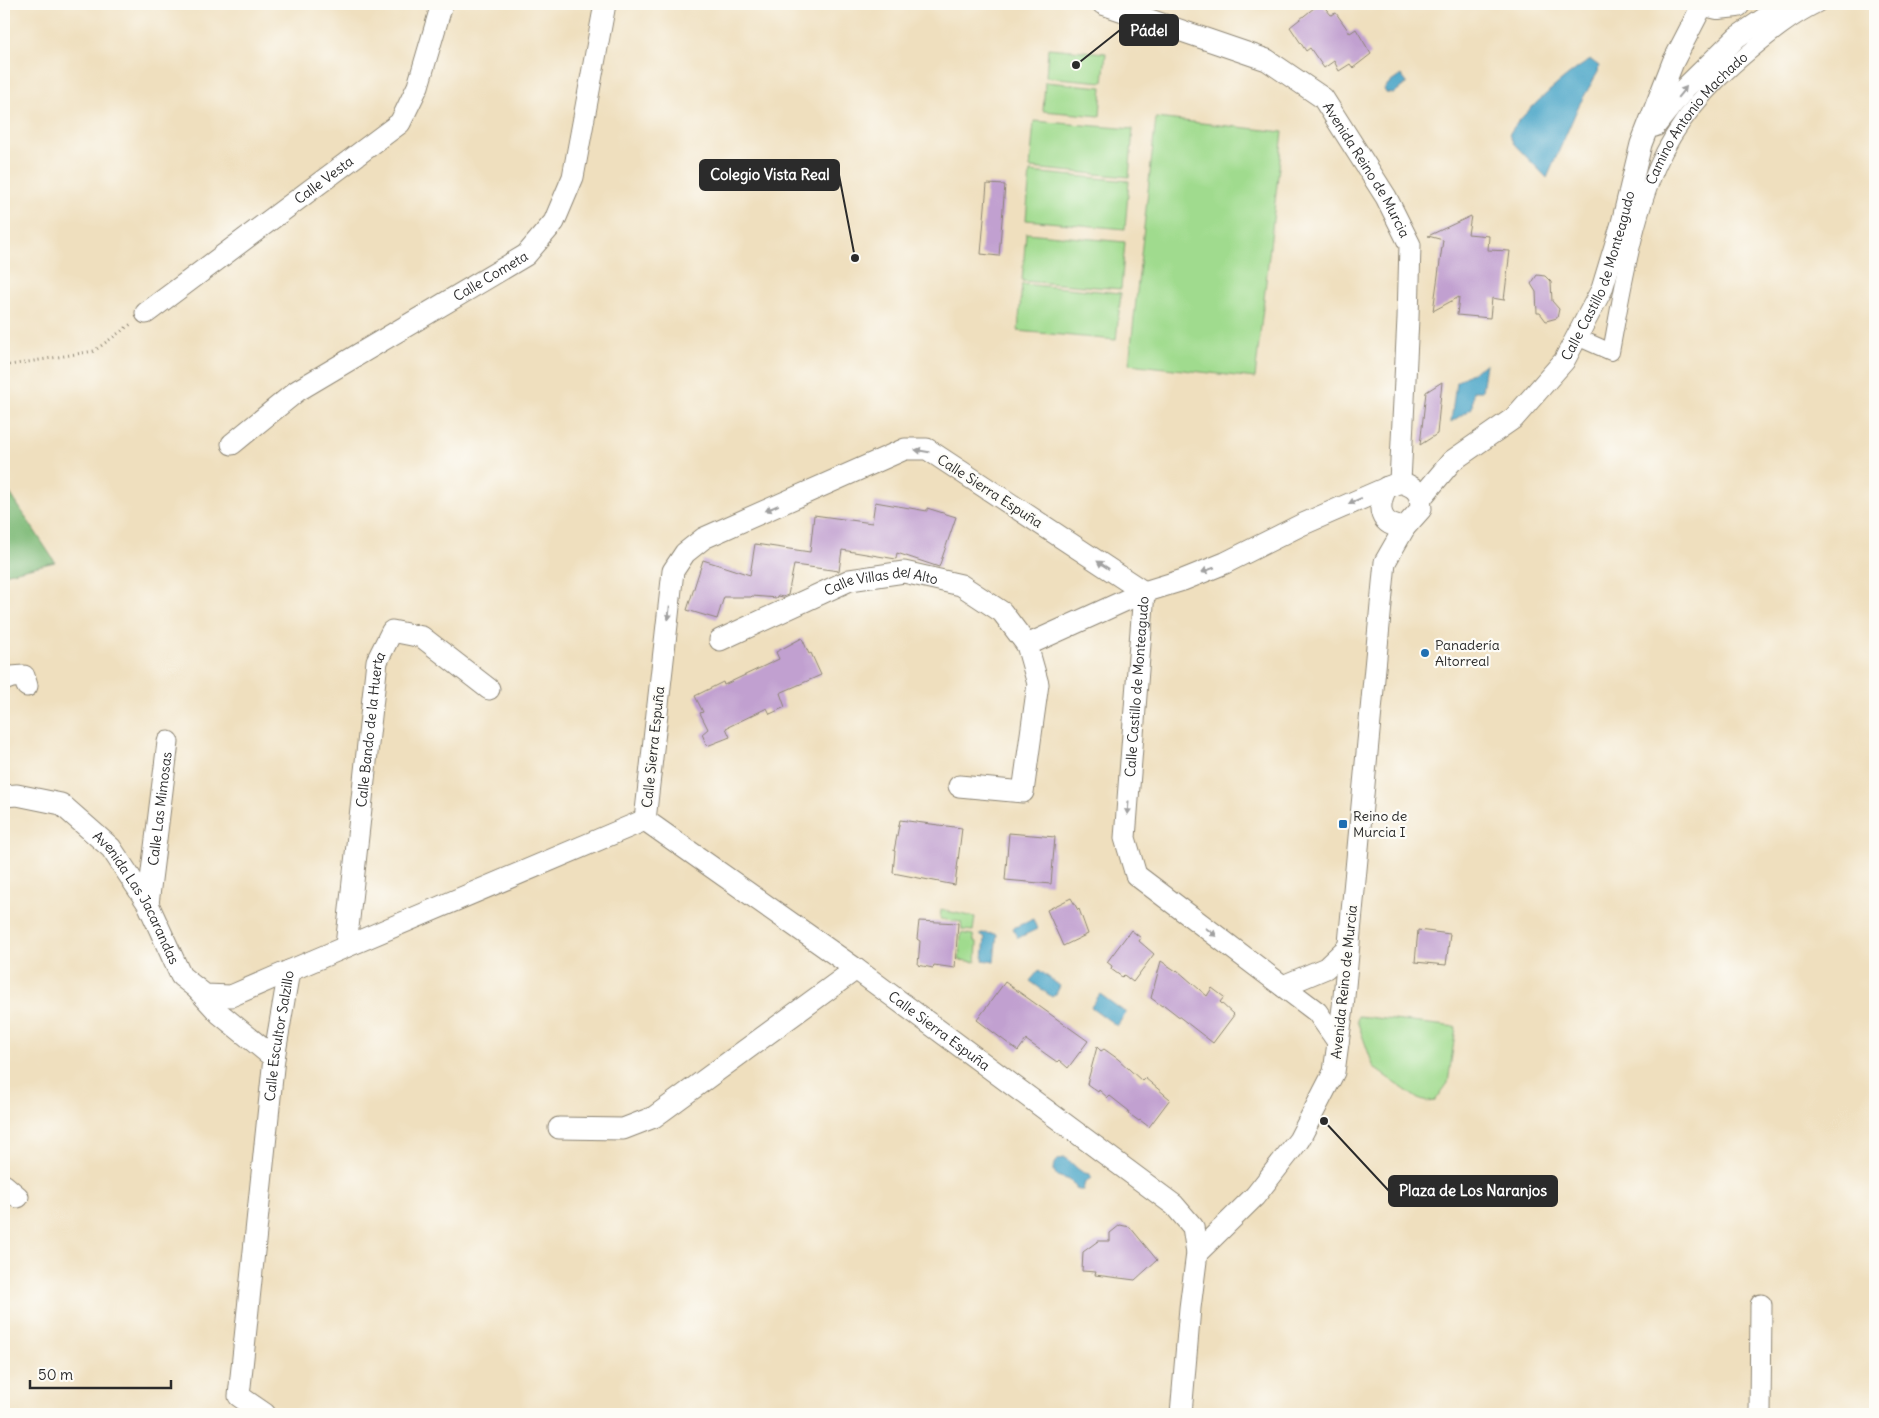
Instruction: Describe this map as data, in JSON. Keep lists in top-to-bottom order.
{
  "streets": {
    "street": [
      "Camino Antonio Machado",
      "Avenida Reino de Murcia",
      "Calle Vesta",
      "Calle Cometa",
      "Calle Castillo de Monteagudo",
      "Calle Sierra Espuña",
      "Calle Villas del Alto",
      "Calle Bando de la Huerta",
      "Calle Las Mimosas",
      "Avenida Las Jacarandas",
      "Calle Escultor Salzillo"
    ]
  },
  "crossings": [
    ["Camino Antonio Machado", "Calle Castillo de Monteagudo"],
    ["Avenida Reino de Murcia", "Calle Castillo de Monteagudo"],
    ["Avenida Reino de Murcia", "Calle Sierra Espuña"],
    ["Calle Castillo de Monteagudo", "Calle Sierra Espuña"],
    ["Calle Sierra Espuña", "Calle Escultor Salzillo"],
    ["Calle Bando de la Huerta", "Calle Escultor Salzillo"],
    ["Calle Las Mimosas", "Avenida Las Jacarandas"],
    ["Avenida Las Jacarandas", "Calle Escultor Salzillo"]
  ],
  "places": {
    "other": [
      "Pádel",
      "Colegio Vista Real",
      "Panadería Altorreal",
      "Plaza de Los Naranjos"
    ],
    "transit": ["Reino de Murcia I"]
  },
  "scale_bar": "50 m"
}
